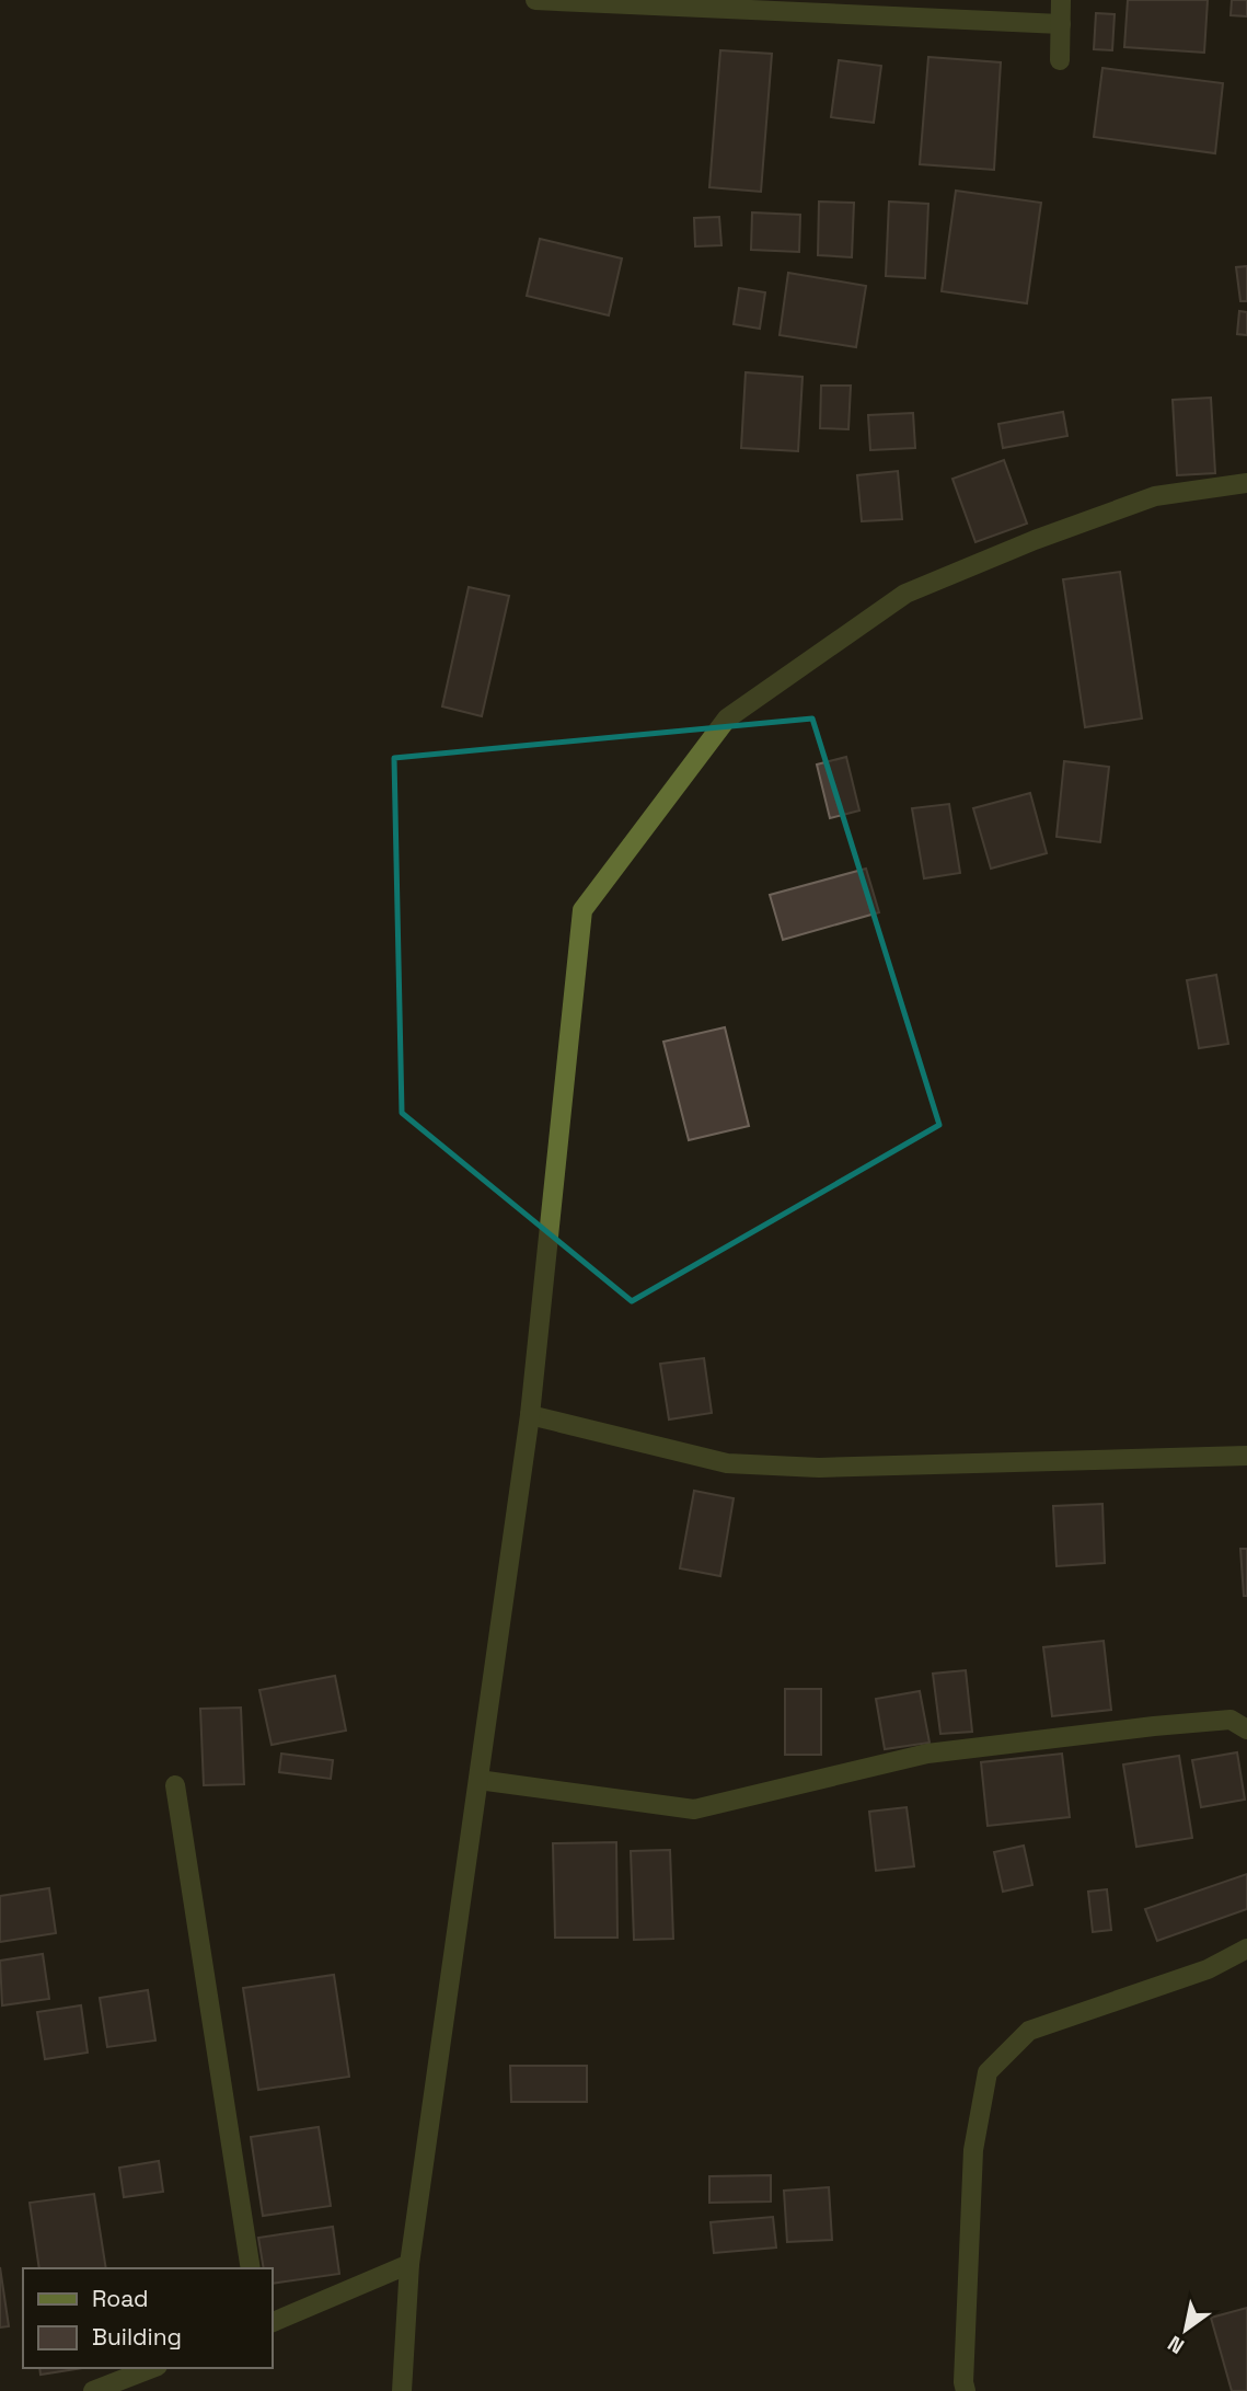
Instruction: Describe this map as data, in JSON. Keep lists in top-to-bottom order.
{
  "legend": ["Road", "Building"],
  "north": "bottom left"
}
